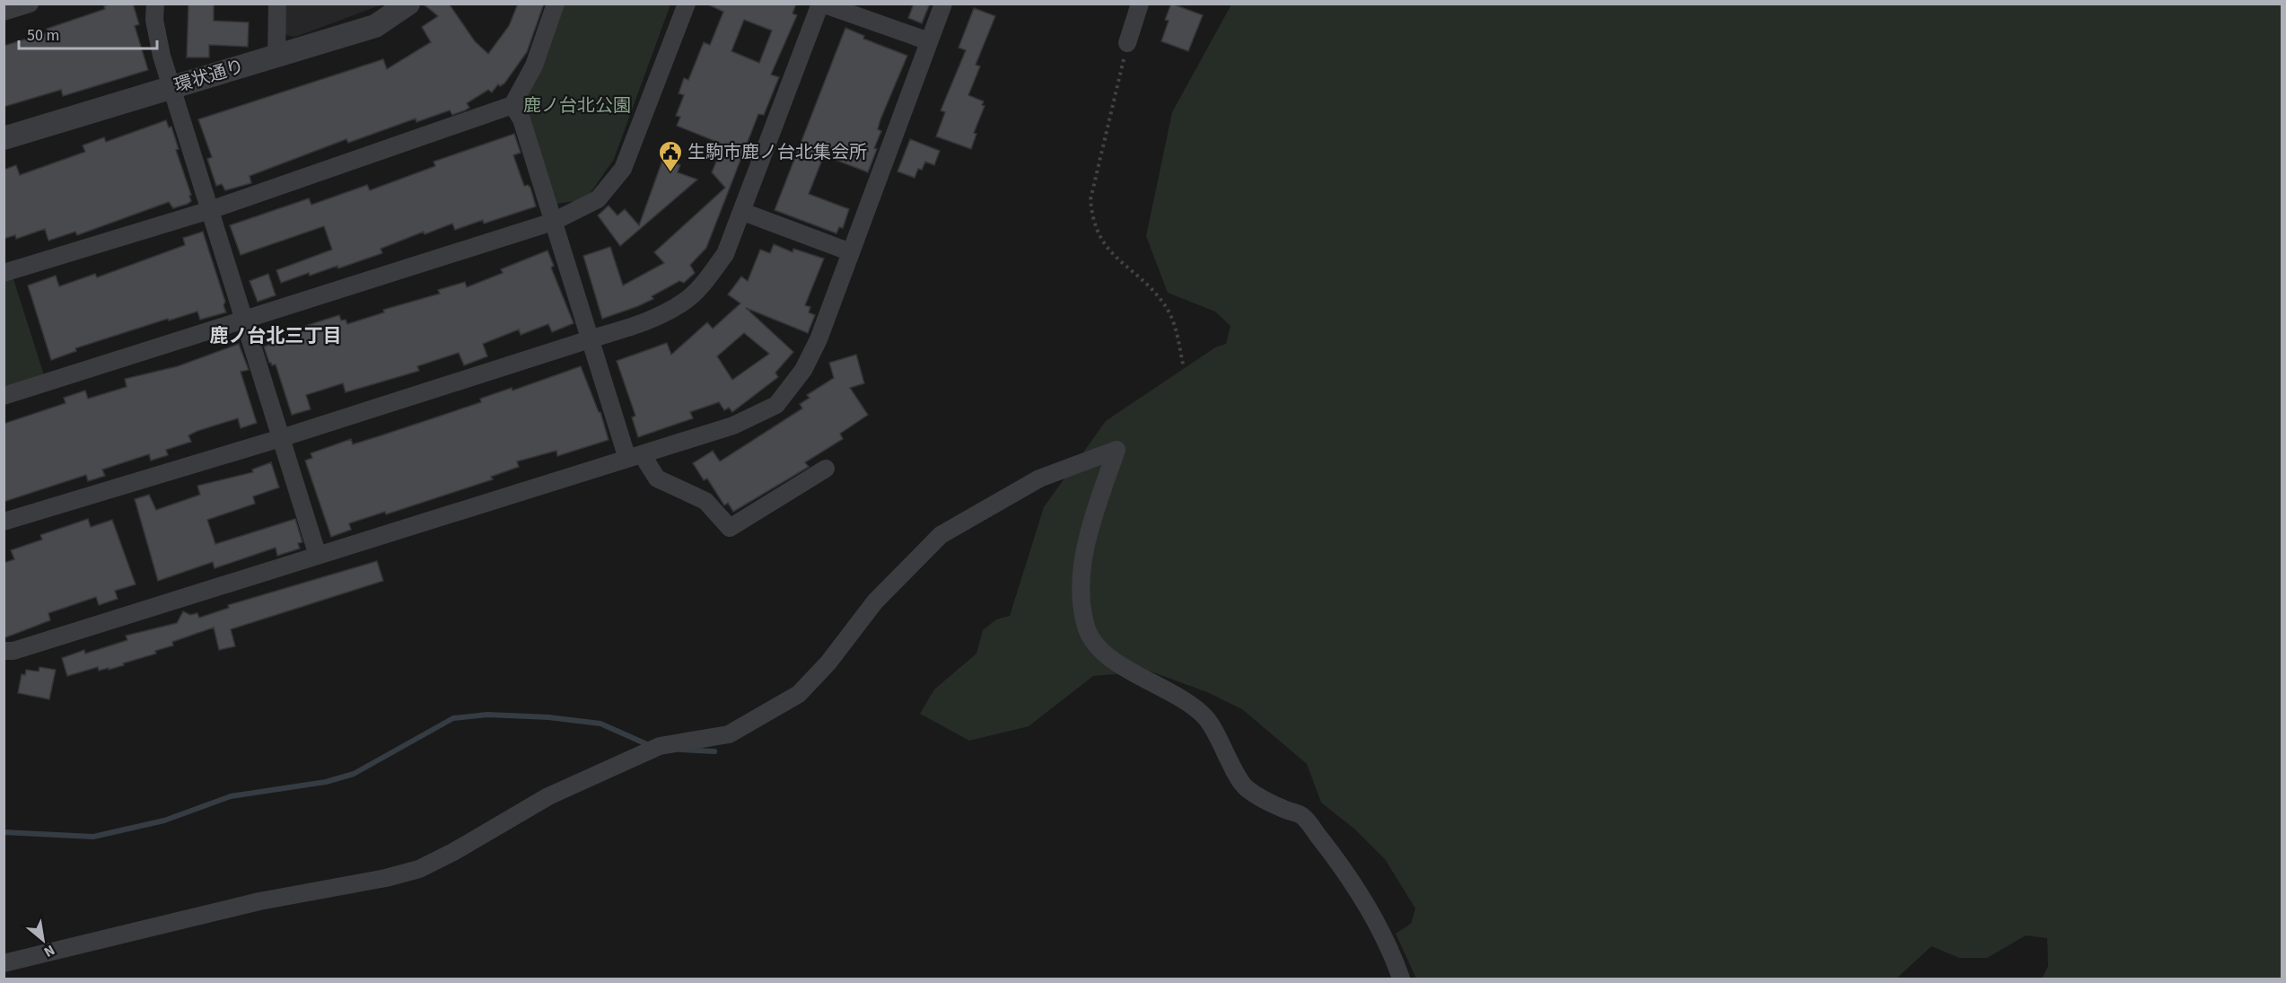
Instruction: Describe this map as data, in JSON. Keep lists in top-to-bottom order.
{
  "streets": {
    "street": ["環状通り"]
  },
  "districts": ["鹿ノ台北三丁目"],
  "parks": ["鹿ノ台北公園"],
  "places": {
    "public building": ["生駒市鹿ノ台北集会所"]
  },
  "scale_bar": "50 m",
  "north": "bottom right"
}
